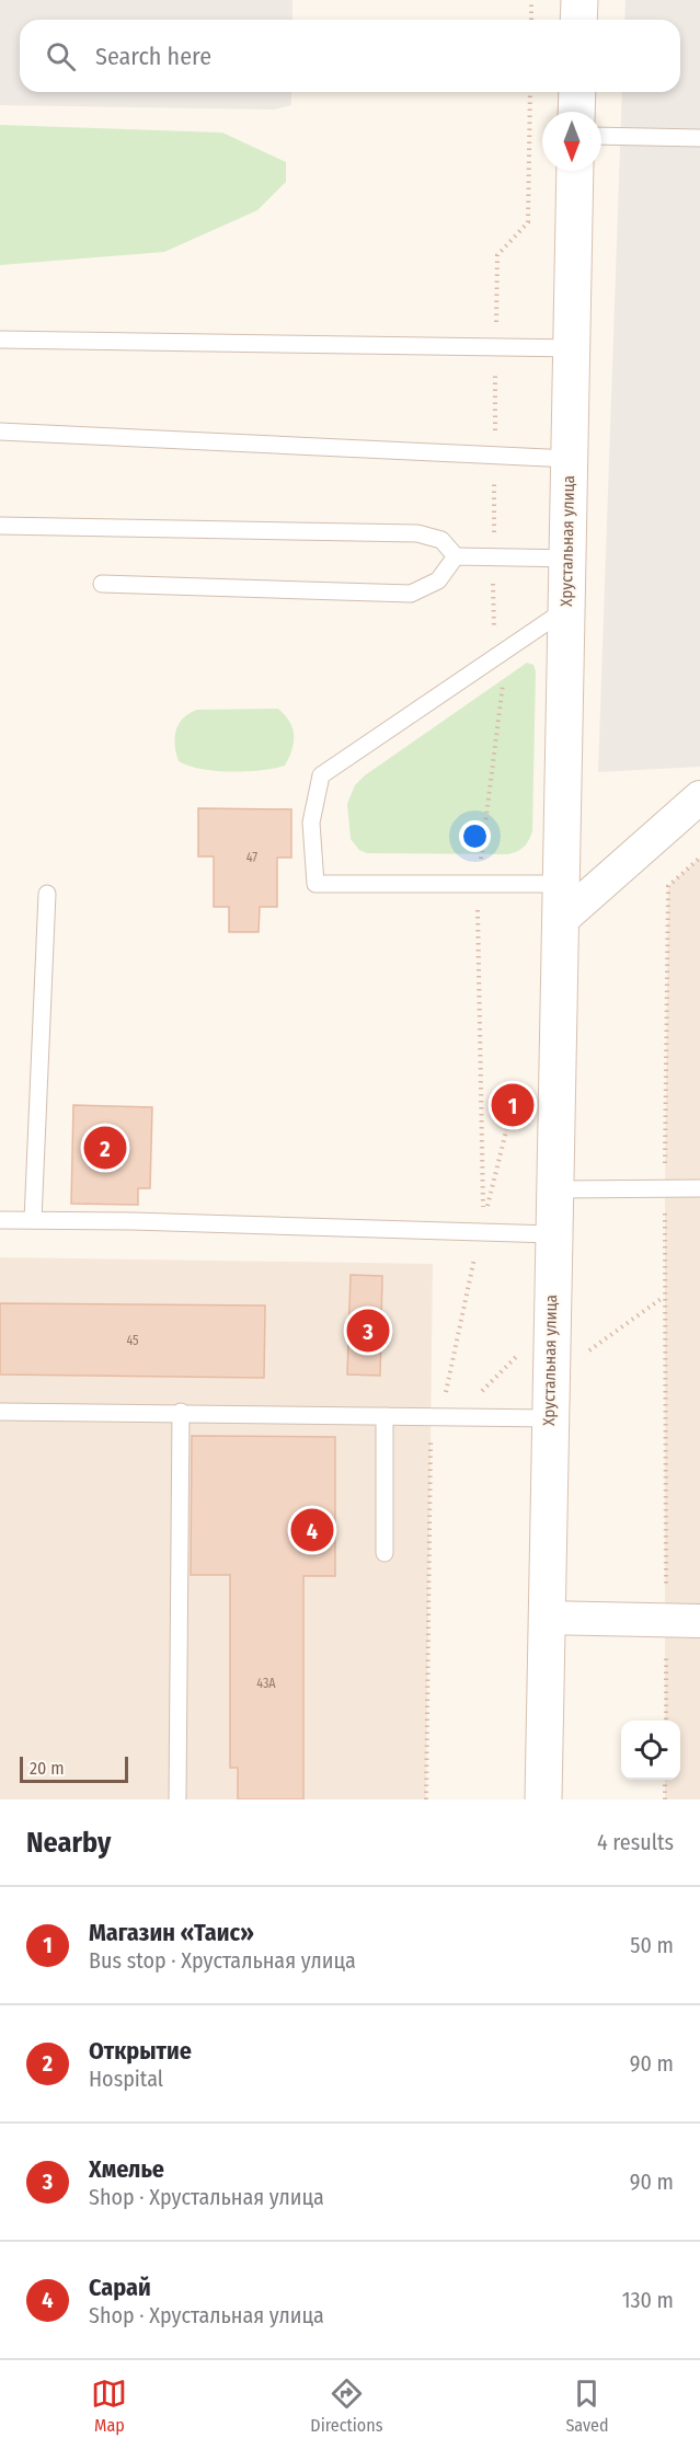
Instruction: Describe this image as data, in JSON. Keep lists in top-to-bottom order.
{
  "streets": {
    "street": ["Хрустальная улица"]
  },
  "house_numbers": ["47", "45", "43А"],
  "scale_bar": "20 m",
  "north": "bottom",
  "page": {
    "search": "Search here",
    "pins": [
      "1",
      "2",
      "3",
      "4"
    ],
    "scale": "20 m",
    "heading": ["Nearby", "4 results"],
    "list": [
      {
        "mark": "1",
        "name": "Магазин «Таис»",
        "note": "Bus stop · Хрустальная улица",
        "value": "50 m"
      },
      {
        "mark": "2",
        "name": "Открытие",
        "note": "Hospital",
        "value": "90 m"
      },
      {
        "mark": "3",
        "name": "Хмелье",
        "note": "Shop · Хрустальная улица",
        "value": "90 m"
      },
      {
        "mark": "4",
        "name": "Сарай",
        "note": "Shop · Хрустальная улица",
        "value": "130 m"
      }
    ],
    "nav": ["Map", "Directions", "Saved"]
  }
}
